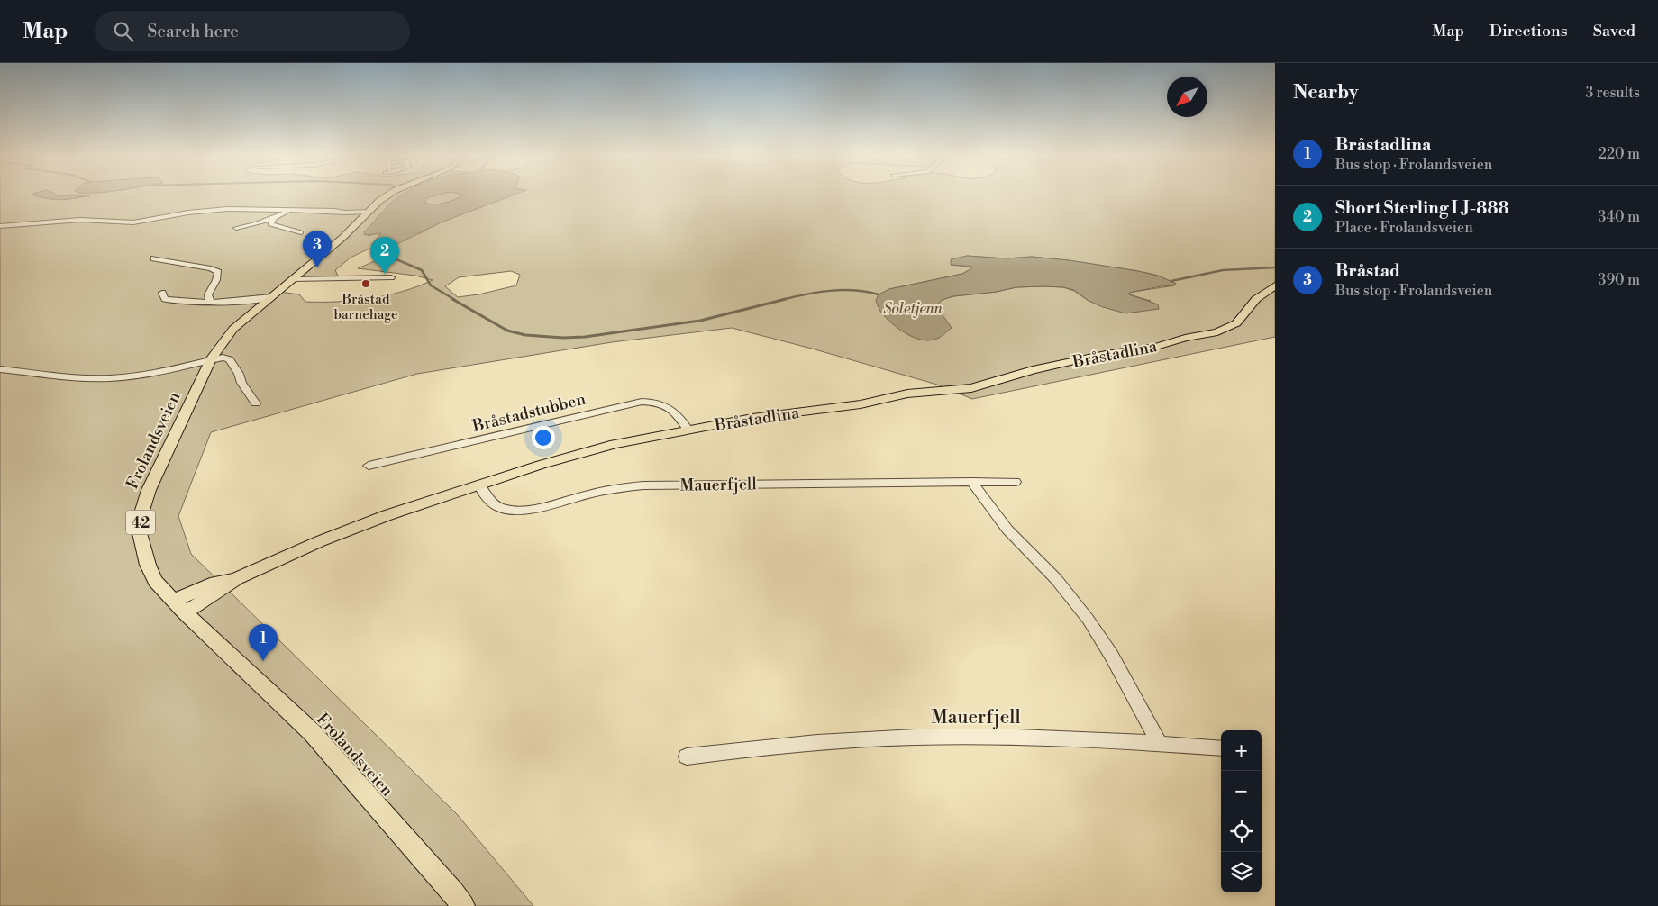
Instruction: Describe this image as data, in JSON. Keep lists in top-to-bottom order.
{
  "streets": {
    "main road": ["Bråstadlina", "Frolandsveien", "42"],
    "street": ["Bråstadstubben", "Mauerfjell"]
  },
  "crossings": [
    ["Bråstadlina", "Bråstadstubben"],
    ["Bråstadlina", "Frolandsveien"],
    ["Bråstadlina", "Mauerfjell"]
  ],
  "water": ["Soletjenn"],
  "places": ["Bråstad barnehage"],
  "north": "bottom left",
  "page": {
    "header": "Map",
    "search": "Search here",
    "nav": ["Map", "Directions", "Saved"],
    "heading": ["Nearby", "3 results"],
    "list": [
      {
        "mark": "1",
        "name": "Bråstadlina",
        "note": "Bus stop · Frolandsveien",
        "value": "220 m"
      },
      {
        "mark": "2",
        "name": "Short Sterling LJ-888",
        "note": "Place · Frolandsveien",
        "value": "340 m"
      },
      {
        "mark": "3",
        "name": "Bråstad",
        "note": "Bus stop · Frolandsveien",
        "value": "390 m"
      }
    ],
    "pins": ["3", "2", "1"],
    "map_buttons": ["+", "−"]
  }
}
